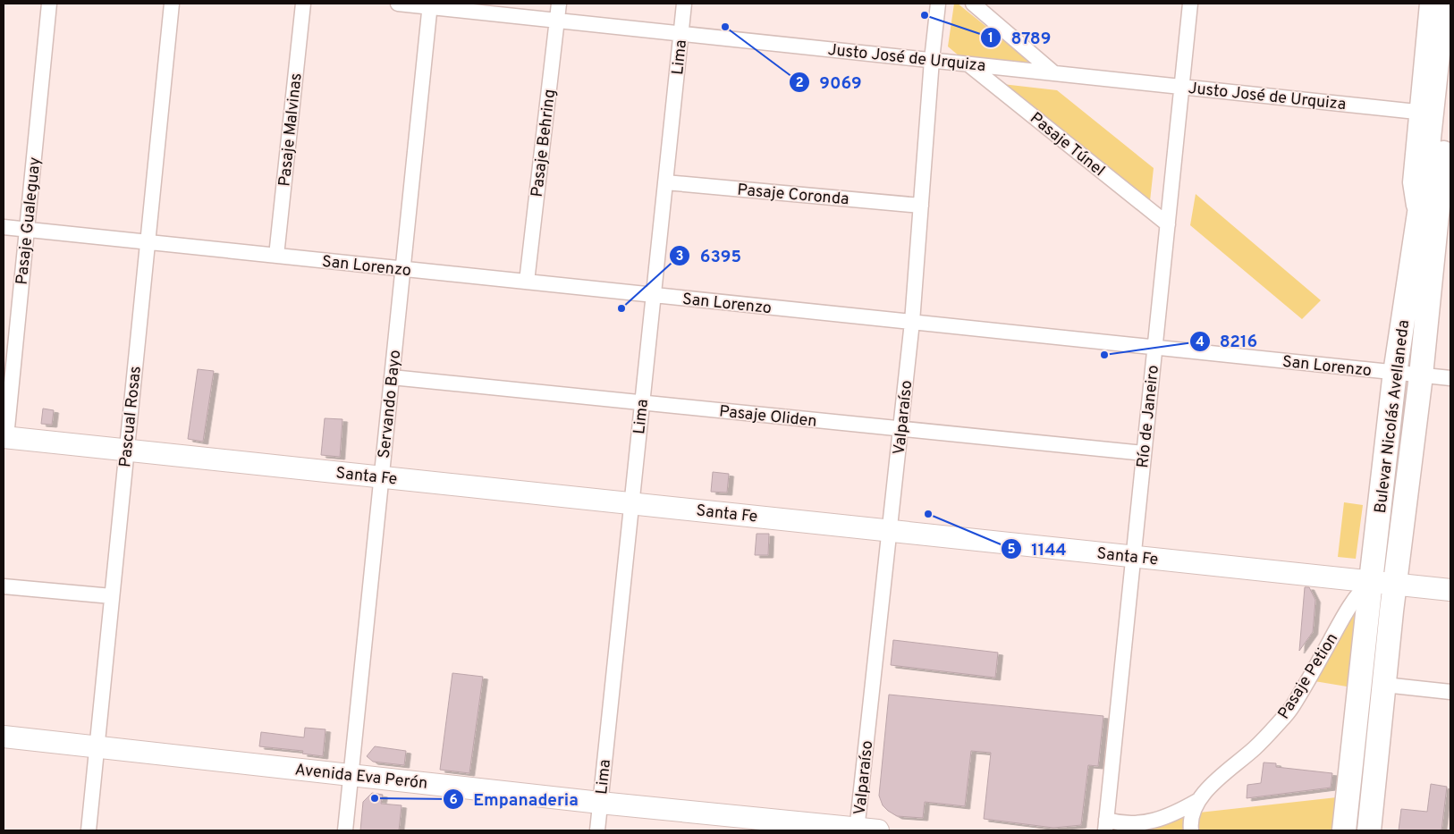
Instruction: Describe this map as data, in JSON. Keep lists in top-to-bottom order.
{
  "streets": {
    "main road": ["Bulevar Nicolás Avellaneda", "Santa Fe", "Avenida Eva Perón"],
    "street": [
      "Lima",
      "Justo José de Urquiza",
      "Pasaje Malvinas",
      "Pasaje Behring",
      "Pasaje Túnel",
      "Pasaje Coronda",
      "Pasaje Gualeguay",
      "San Lorenzo",
      "Servando Bayo",
      "Pasaje Oliden",
      "Pascual Rosas",
      "Río de Janeiro",
      "Valparaíso",
      "Pasaje Petion"
    ]
  },
  "crossings": [
    ["Lima", "Justo José de Urquiza"],
    ["Lima", "Pasaje Coronda"],
    ["Lima", "San Lorenzo"],
    ["Lima", "Pasaje Oliden"],
    ["Lima", "Santa Fe"],
    ["Lima", "Avenida Eva Perón"],
    ["Justo José de Urquiza", "Pasaje Behring"],
    ["Justo José de Urquiza", "Pasaje Túnel"],
    ["Justo José de Urquiza", "Servando Bayo"],
    ["Justo José de Urquiza", "Río de Janeiro"],
    ["Justo José de Urquiza", "Bulevar Nicolás Avellaneda"],
    ["Justo José de Urquiza", "Valparaíso"],
    ["Pasaje Malvinas", "San Lorenzo"],
    ["Pasaje Behring", "San Lorenzo"],
    ["Pasaje Túnel", "Río de Janeiro"],
    ["Pasaje Coronda", "Valparaíso"],
    ["Pasaje Gualeguay", "San Lorenzo"],
    ["Pasaje Gualeguay", "Santa Fe"],
    ["San Lorenzo", "Servando Bayo"],
    ["San Lorenzo", "Pascual Rosas"],
    ["San Lorenzo", "Río de Janeiro"],
    ["San Lorenzo", "Bulevar Nicolás Avellaneda"],
    ["San Lorenzo", "Valparaíso"],
    ["Servando Bayo", "Pasaje Oliden"],
    ["Servando Bayo", "Santa Fe"],
    ["Servando Bayo", "Avenida Eva Perón"],
    ["Pasaje Oliden", "Río de Janeiro"],
    ["Pasaje Oliden", "Valparaíso"],
    ["Pascual Rosas", "Santa Fe"],
    ["Pascual Rosas", "Avenida Eva Perón"],
    ["Río de Janeiro", "Santa Fe"],
    ["Río de Janeiro", "Pasaje Petion"],
    ["Bulevar Nicolás Avellaneda", "Santa Fe"],
    ["Bulevar Nicolás Avellaneda", "Pasaje Petion"],
    ["Valparaíso", "Santa Fe"],
    ["Valparaíso", "Avenida Eva Perón"],
    ["Santa Fe", "Pasaje Petion"]
  ],
  "places": [
    "8789",
    "9069",
    "6395",
    "8216",
    "1144",
    "Empanaderia"
  ]
}
